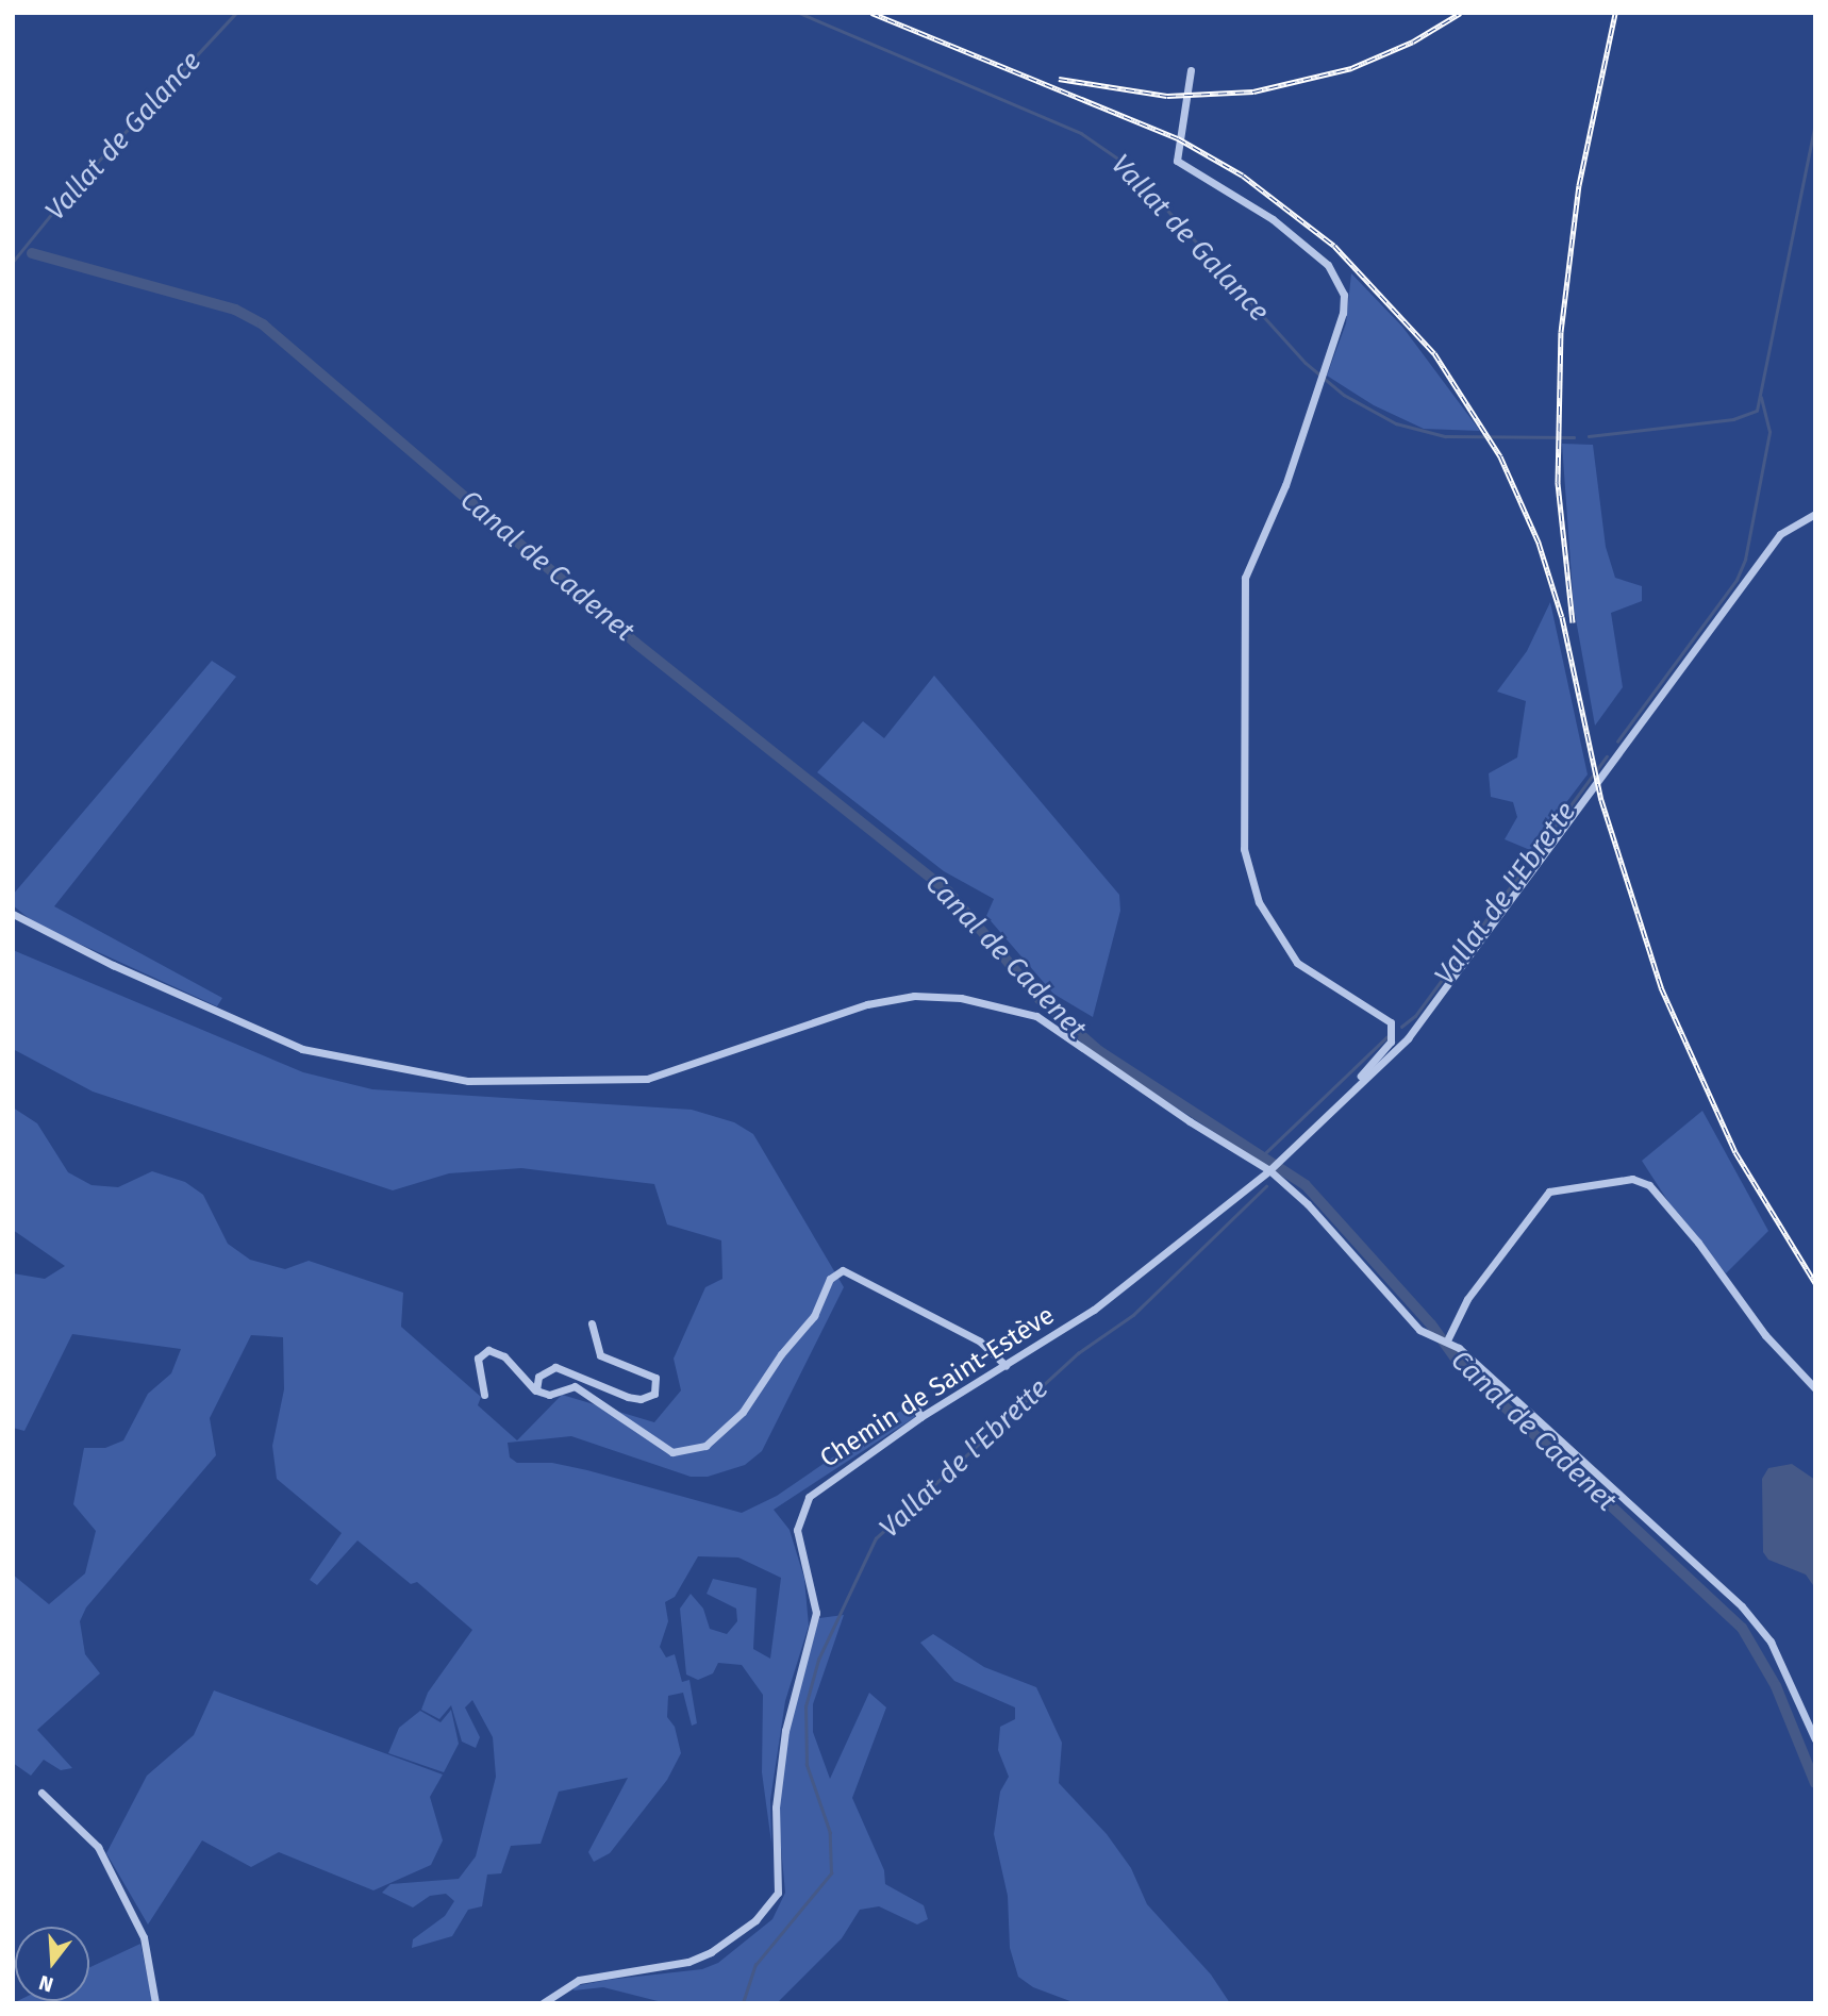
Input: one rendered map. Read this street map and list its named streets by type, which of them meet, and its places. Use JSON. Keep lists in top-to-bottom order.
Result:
{
  "streets": {
    "street": ["Chemin de Saint-Estève"]
  },
  "water": ["Vallat de Galance", "Canal de Cadenet", "Vallat de l'Ebrette"],
  "north": "bottom"
}
